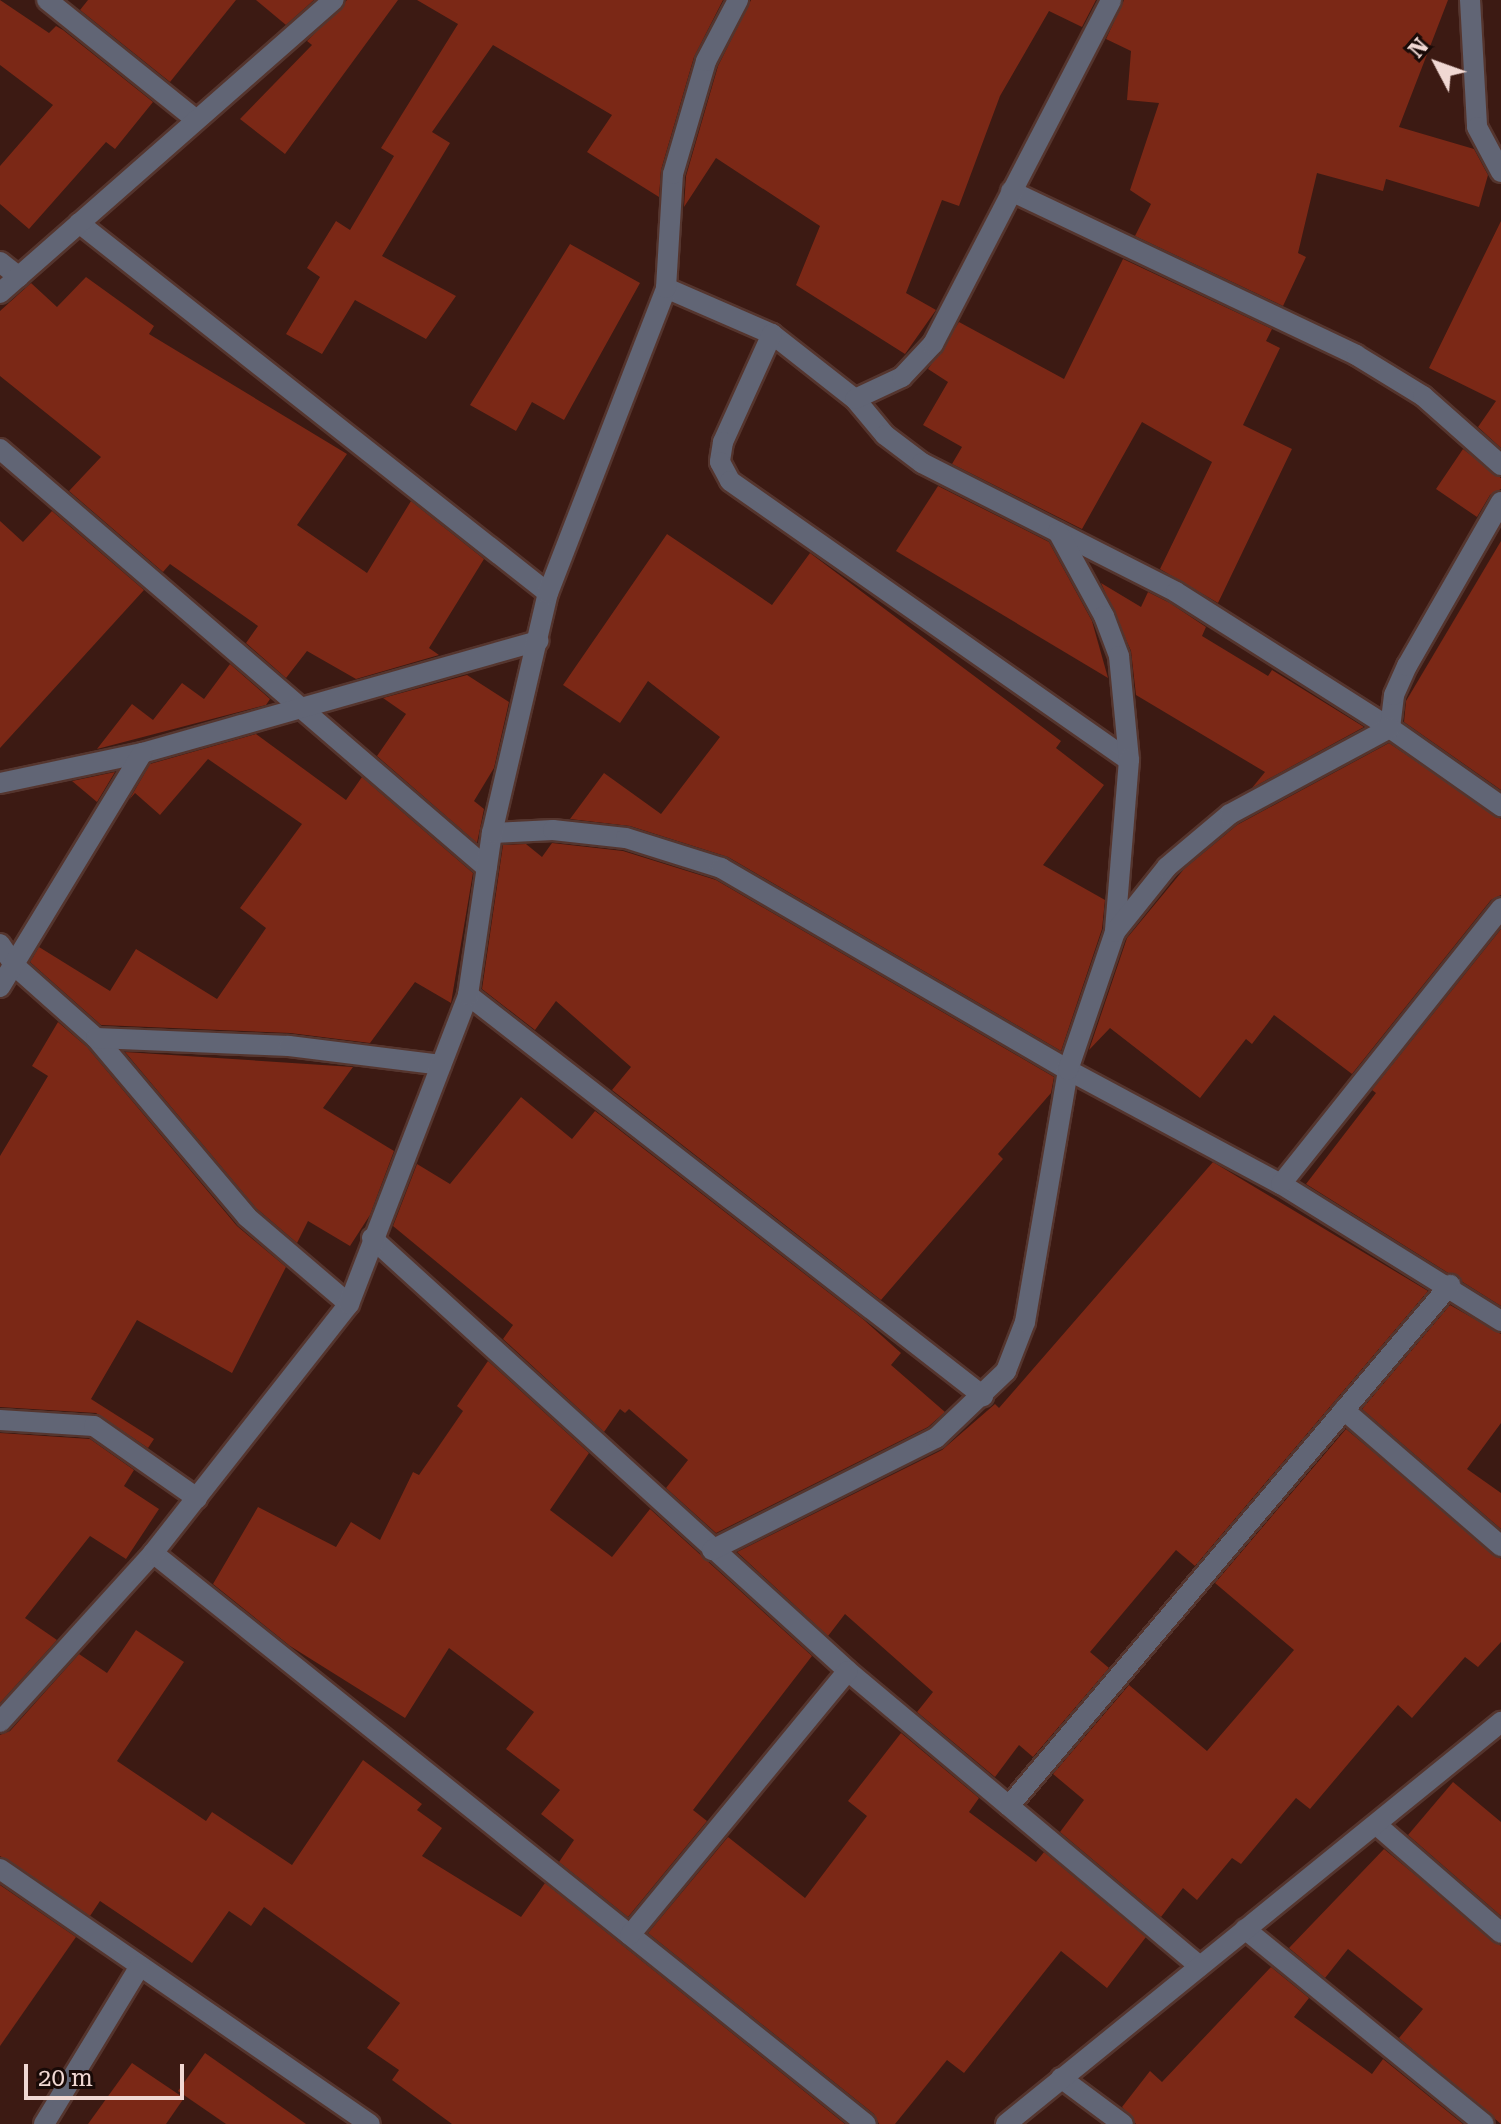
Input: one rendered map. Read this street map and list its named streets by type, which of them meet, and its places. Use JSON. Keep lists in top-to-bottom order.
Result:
{
  "scale_bar": "20 m",
  "north": "top left"
}
